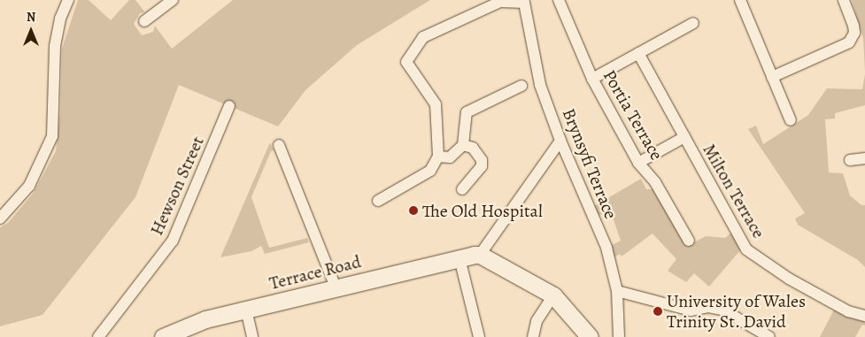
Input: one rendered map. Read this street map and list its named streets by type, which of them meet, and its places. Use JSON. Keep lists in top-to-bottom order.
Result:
{
  "streets": {
    "street": [
      "Portia Terrace",
      "Brynsyfi Terrace",
      "Hewson Street",
      "Milton Terrace",
      "Terrace Road"
    ]
  },
  "places": ["The Old Hospital", "University of Wales Trinity St. David"],
  "north": "top"
}
